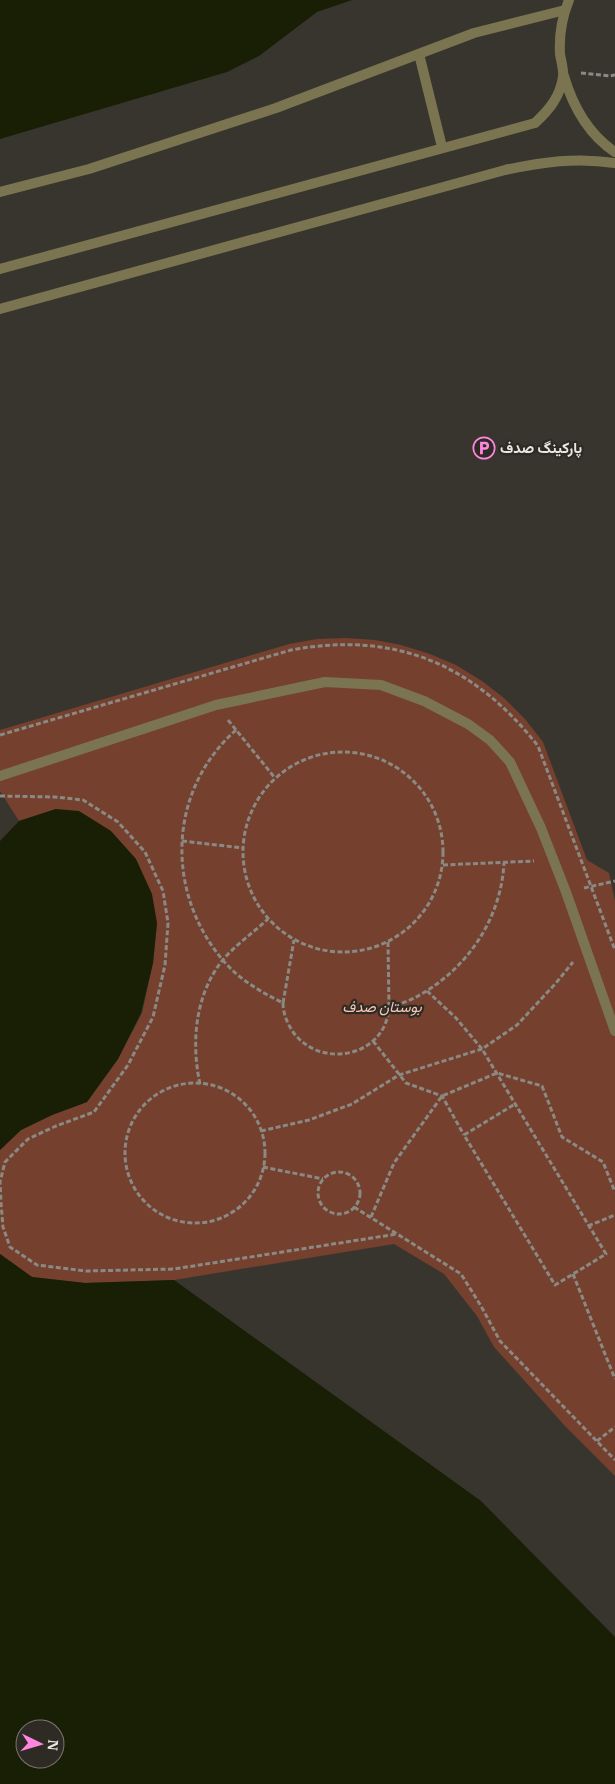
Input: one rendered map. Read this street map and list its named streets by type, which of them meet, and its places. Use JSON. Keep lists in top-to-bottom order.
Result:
{
  "parks": ["بوستان صدف"],
  "places": {
    "parking": ["پارکینگ صدف"]
  },
  "north": "right"
}
